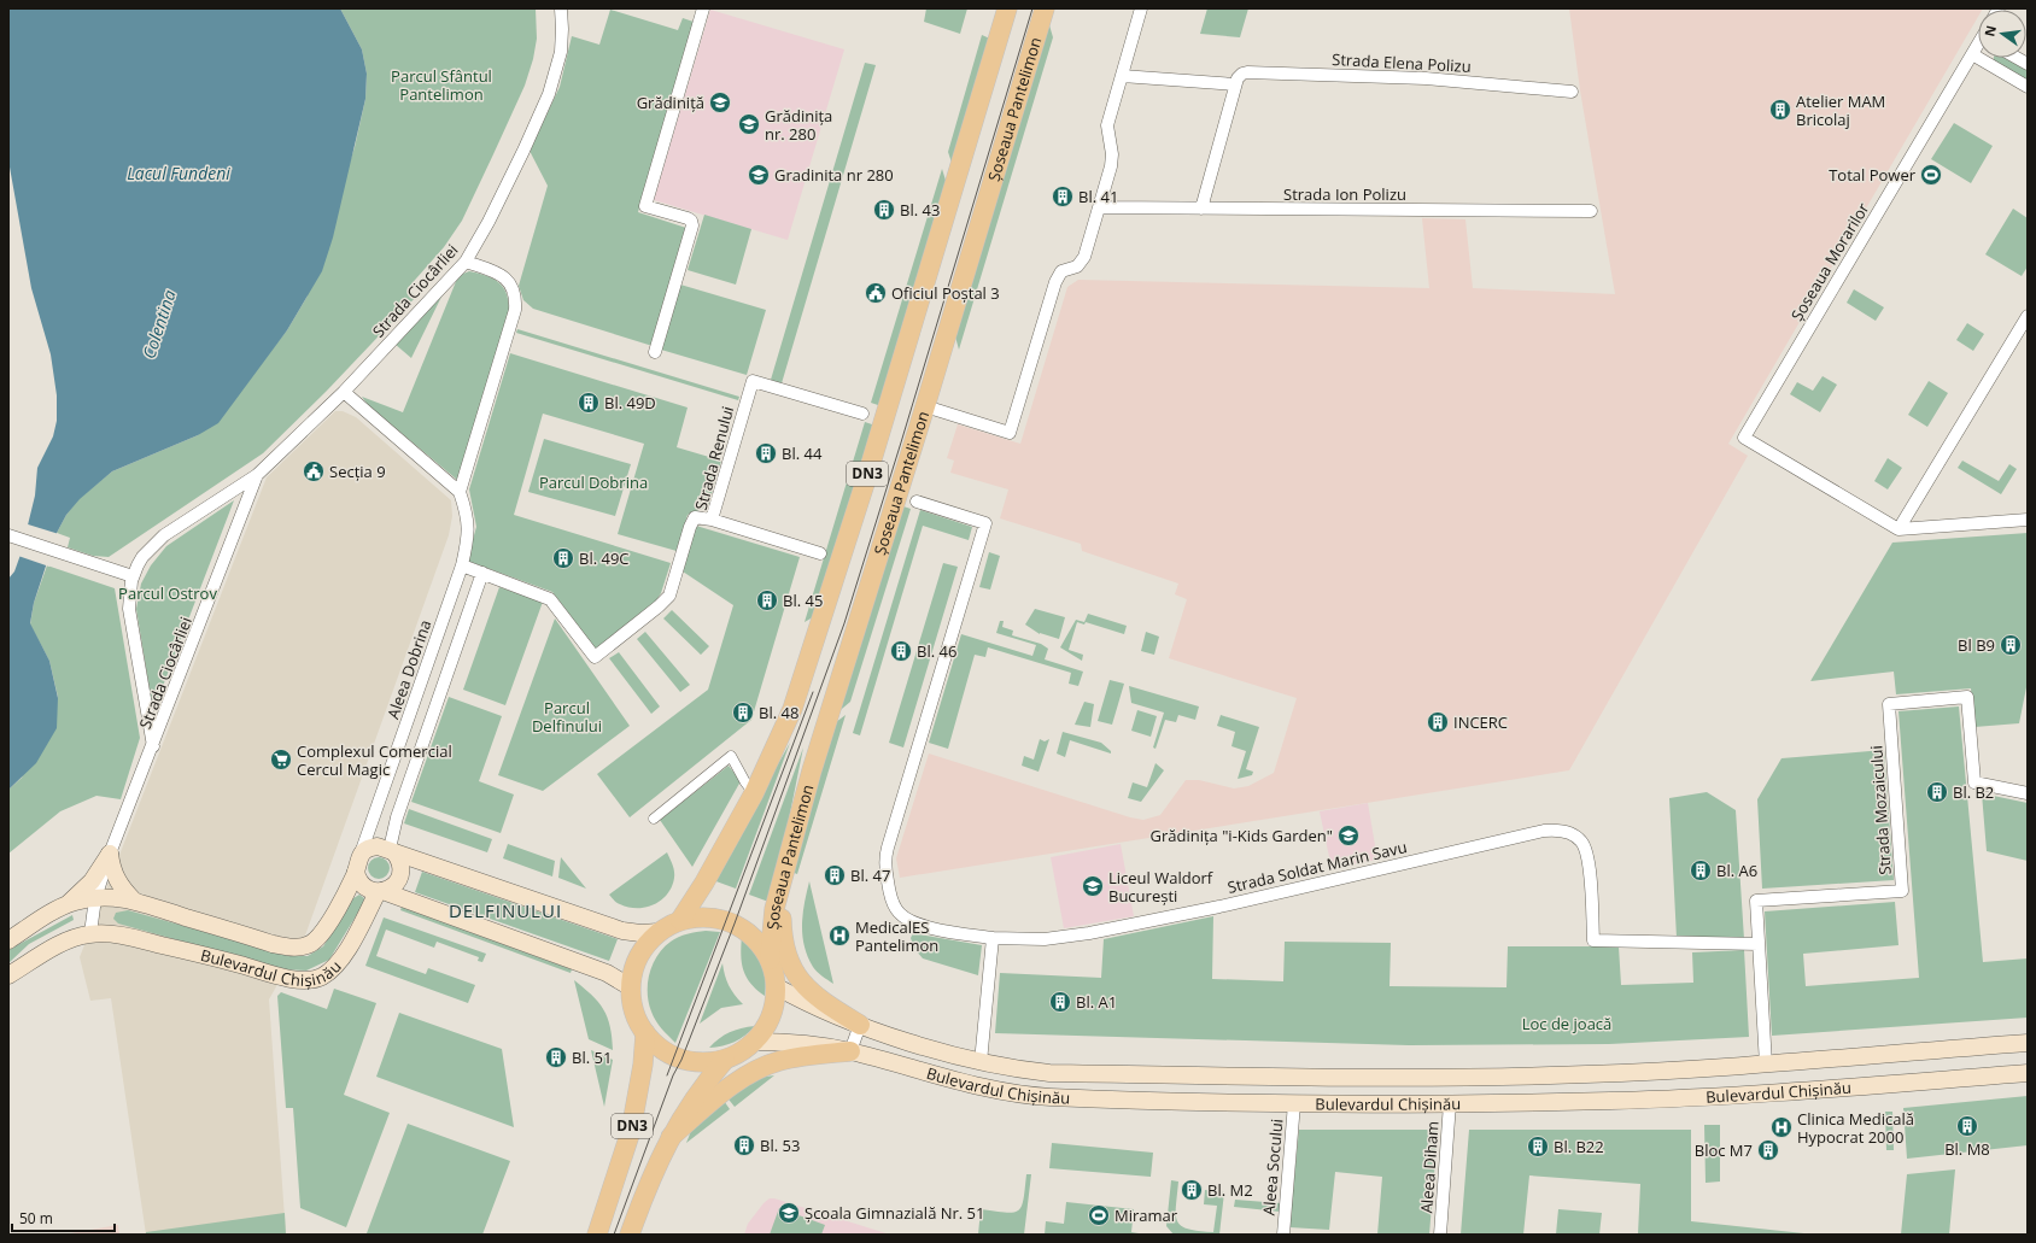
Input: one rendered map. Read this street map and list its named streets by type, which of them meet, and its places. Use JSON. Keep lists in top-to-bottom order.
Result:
{
  "streets": {
    "main road": ["Șoseaua Pantelimon", "DN3", "Bulevardul Chișinău"],
    "street": [
      "Strada Elena Polizu",
      "Strada Ion Polizu",
      "Șoseaua Morarilor",
      "Strada Ciocârliei",
      "Strada Renului",
      "Aleea Dobrina",
      "Strada Mozaicului",
      "Strada Soldat Marin Savu",
      "Aleea Socului",
      "Aleea Diham"
    ]
  },
  "crossings": [
    ["Șoseaua Pantelimon", "DN3"],
    ["Șoseaua Pantelimon", "Bulevardul Chișinău"],
    ["Strada Ciocârliei", "Bulevardul Chișinău"],
    ["DN3", "Bulevardul Chișinău"],
    ["Aleea Dobrina", "Bulevardul Chișinău"],
    ["Strada Mozaicului", "Strada Soldat Marin Savu"],
    ["Bulevardul Chișinău", "Aleea Socului"],
    ["Bulevardul Chișinău", "Aleea Diham"]
  ],
  "districts": ["DELFINULUI"],
  "water": ["Lacul Fundeni", "Colentina"],
  "parks": [
    "Parcul Sfântul Pantelimon",
    "Parcul Dobrina",
    "Parcul Ostrov",
    "Parcul Delfinului",
    "Loc de joacă"
  ],
  "places": {
    "school or university": [
      "Grădiniță",
      "Grădinița nr. 280",
      "Gradinita nr 280",
      "Grădinița \"i-Kids Garden\"",
      "Liceul Waldorf București",
      "Școala Gimnazială Nr. 51"
    ],
    "building": [
      "Atelier MAM Bricolaj",
      "Bl. 41",
      "Bl. 43",
      "Bl. 49D",
      "Bl. 44",
      "Bl. 49C",
      "Bl. 45",
      "Bl B9",
      "Bl. 46",
      "Bl. 48",
      "INCERC",
      "Bl. B2",
      "Bl. A6",
      "Bl. 47",
      "Bl. A1",
      "Bl. 51",
      "Bl. M8",
      "Bl. 53",
      "Bl. B22",
      "Bloc M7",
      "Bl. M2"
    ],
    "sports": ["Total Power", "Miramar"],
    "public building": ["Oficiul Poștal 3", "Secția 9"],
    "supermarket": ["Complexul Comercial Cercul Magic"],
    "hospital": ["MedicalES Pantelimon", "Clinica Medicală Hypocrat 2000"]
  },
  "scale_bar": "50 m",
  "north": "left"
}
